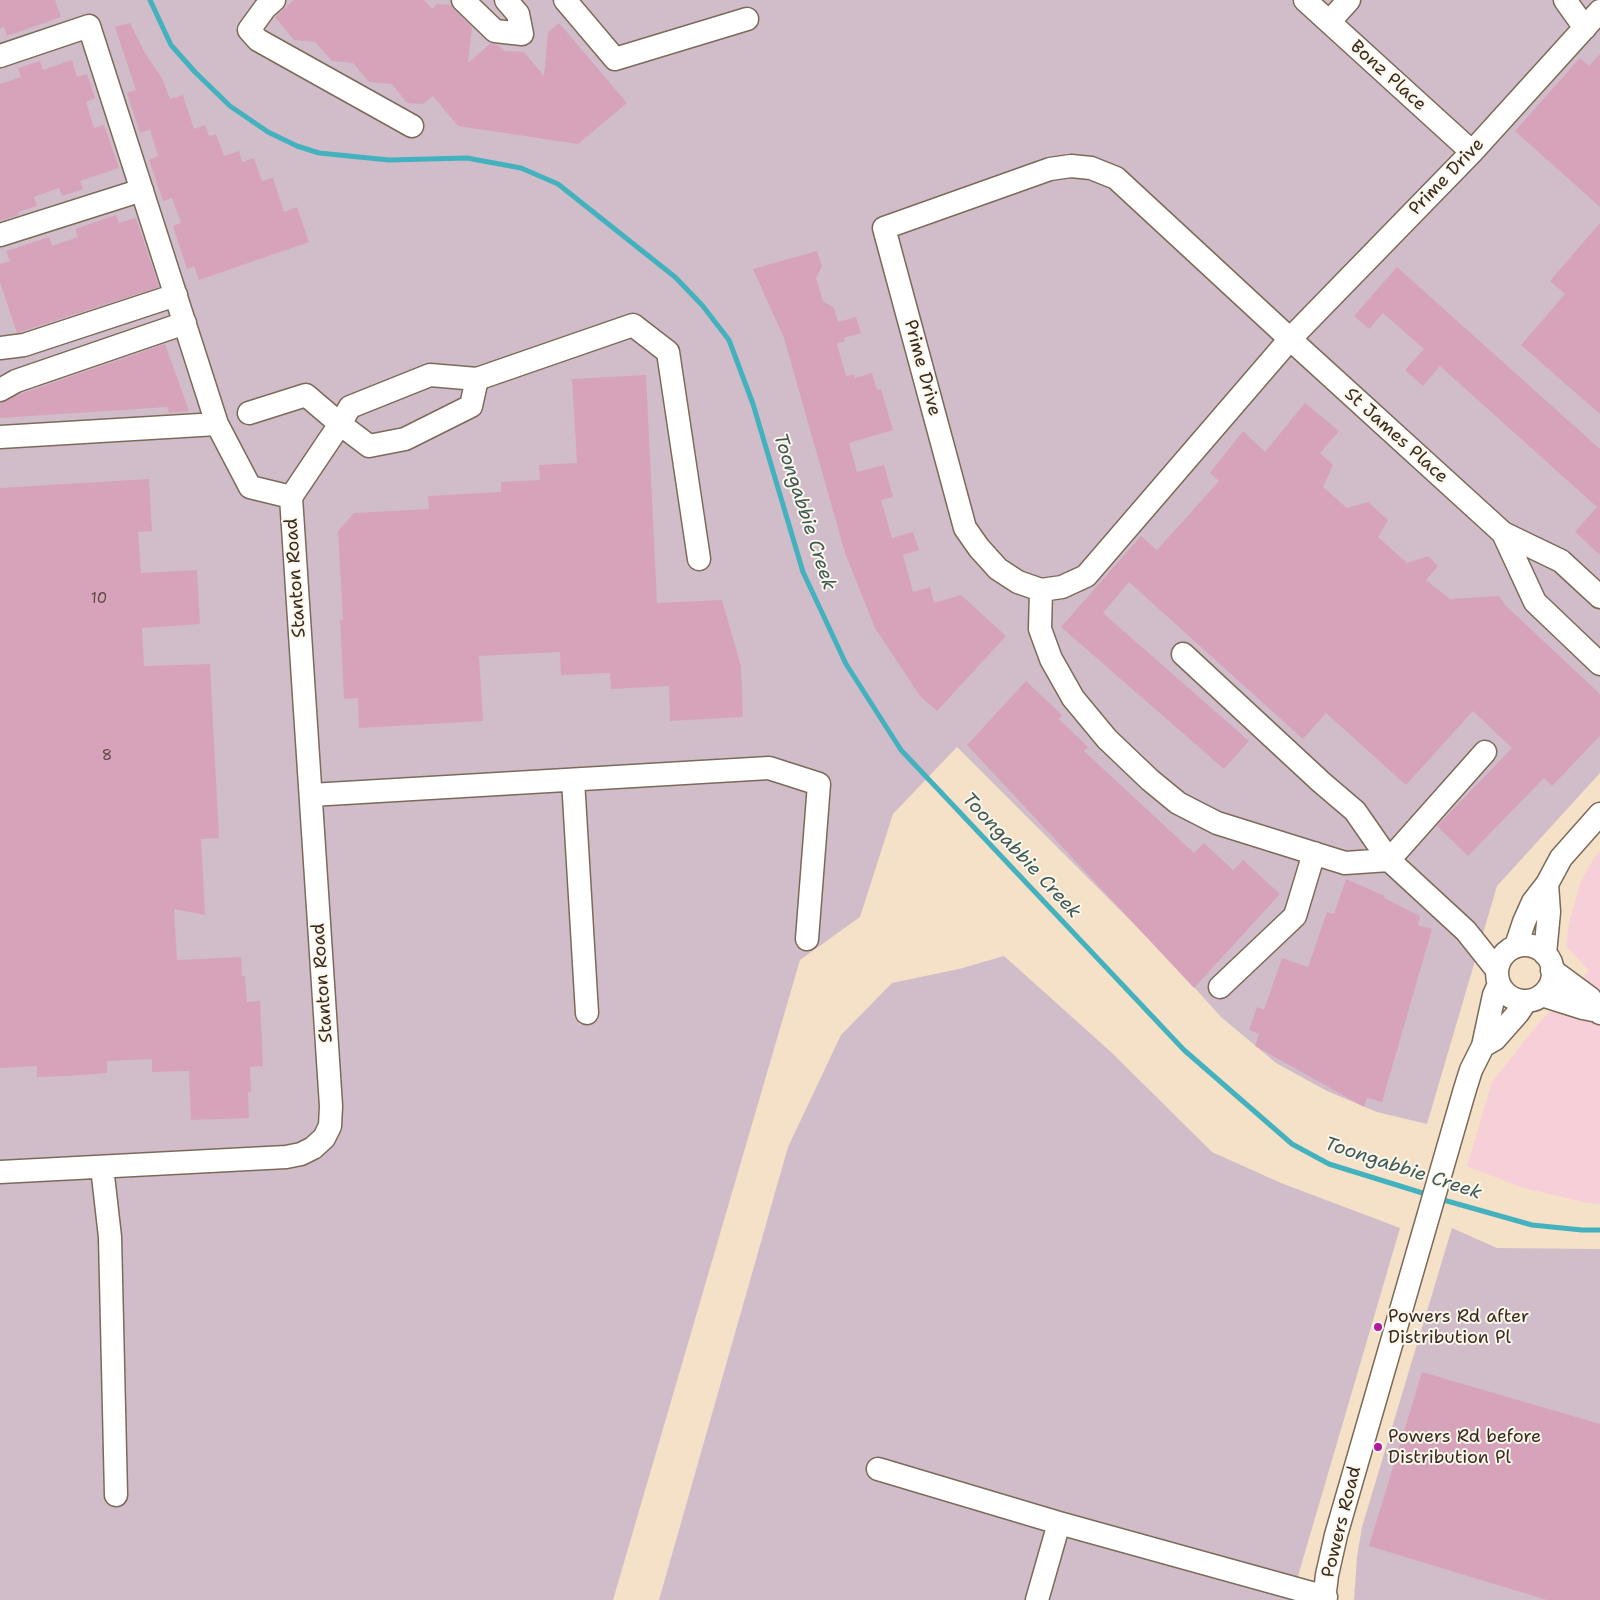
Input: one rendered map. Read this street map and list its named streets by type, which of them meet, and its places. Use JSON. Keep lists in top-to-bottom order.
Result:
{
  "streets": {
    "street": [
      "Bonz Place",
      "Prime Drive",
      "St James Place",
      "Stanton Road",
      "Powers Road"
    ]
  },
  "crossings": [
    ["Bonz Place", "Prime Drive"],
    ["Prime Drive", "St James Place"]
  ],
  "water": ["Toongabbie Creek"],
  "places": ["Powers Rd after Distribution Pl", "Powers Rd before Distribution Pl"],
  "house_numbers": ["10", "8"]
}
